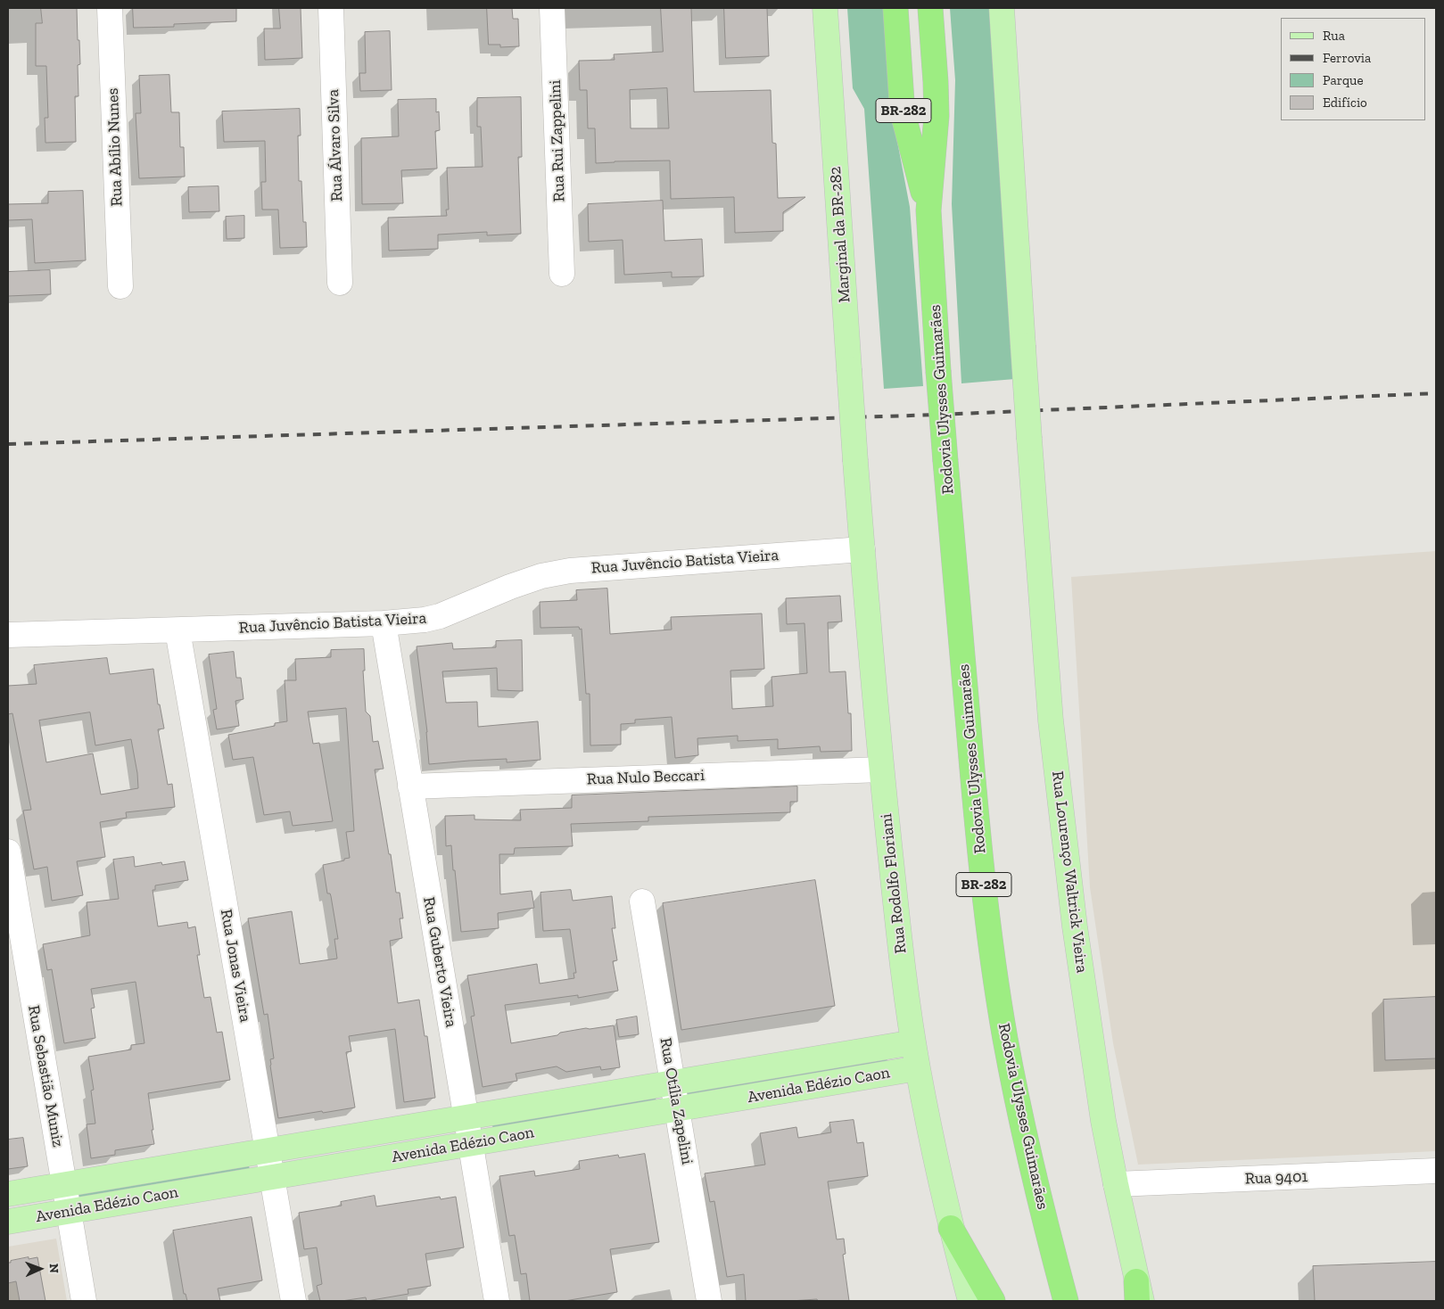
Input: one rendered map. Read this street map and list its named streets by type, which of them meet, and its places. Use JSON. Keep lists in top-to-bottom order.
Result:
{
  "streets": {
    "highway": ["BR-282", "Rodovia Ulysses Guimarães"],
    "main road": [
      "Marginal da BR-282",
      "Rua Lourenço Waltrick Vieira",
      "Rua Rodolfo Floriani",
      "Avenida Edézio Caon"
    ],
    "street": [
      "Rua Rui Zappelini",
      "Rua Álvaro Silva",
      "Rua Abílio Nunes",
      "Rua Juvêncio Batista Vieira",
      "Rua Nulo Beccari",
      "Rua Guberto Vieira",
      "Rua Jonas Vieira",
      "Rua Sebastião Muniz",
      "Rua Otília Zapelini",
      "Rua 9401"
    ]
  },
  "crossings": [
    ["Marginal da BR-282", "Rua Rodolfo Floriani"],
    ["Rua Juvêncio Batista Vieira", "Rua Rodolfo Floriani"],
    ["Rua Juvêncio Batista Vieira", "Rua Guberto Vieira"],
    ["Rua Juvêncio Batista Vieira", "Rua Jonas Vieira"],
    ["Rua Nulo Beccari", "Rua Rodolfo Floriani"],
    ["Rua Nulo Beccari", "Rua Guberto Vieira"],
    ["Rua Lourenço Waltrick Vieira", "Rua 9401"],
    ["Rua Rodolfo Floriani", "Avenida Edézio Caon"],
    ["Rua Guberto Vieira", "Avenida Edézio Caon"],
    ["Rua Jonas Vieira", "Avenida Edézio Caon"],
    ["Rua Sebastião Muniz", "Avenida Edézio Caon"],
    ["Avenida Edézio Caon", "Rua Otília Zapelini"]
  ],
  "legend": [
    "Rua",
    "Ferrovia",
    "Parque",
    "Edifício"
  ],
  "north": "right"
}
